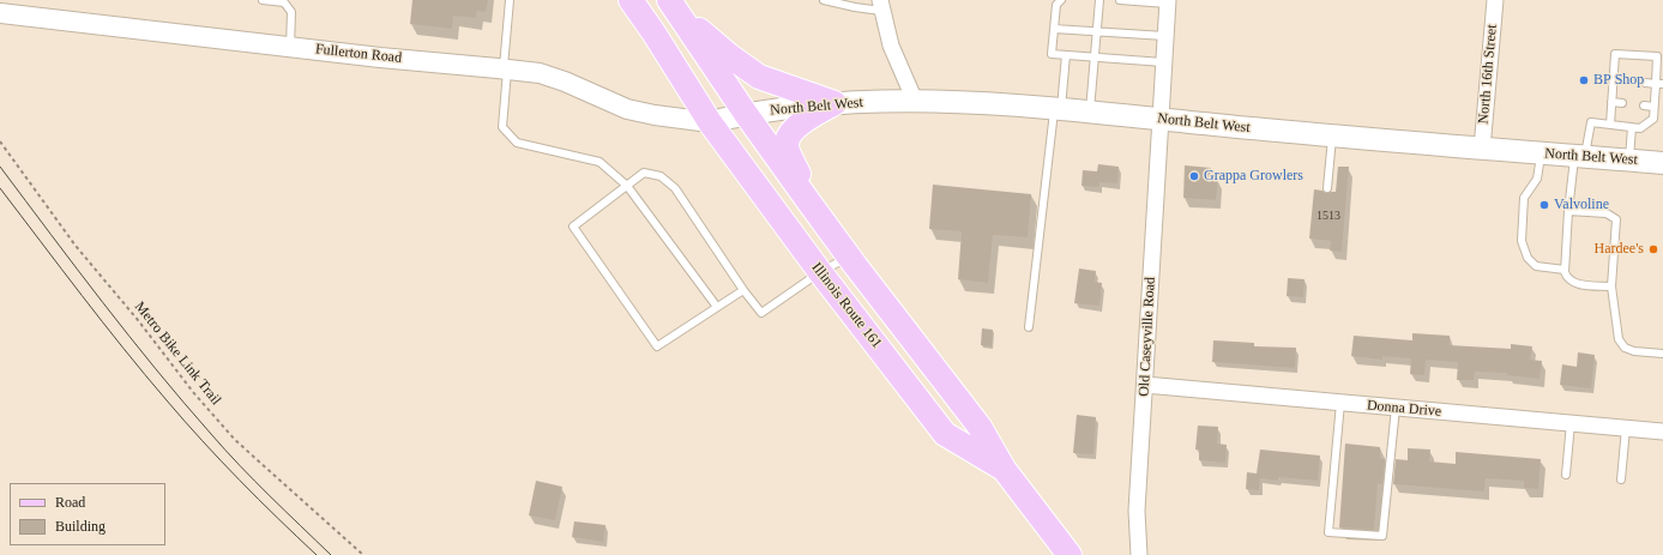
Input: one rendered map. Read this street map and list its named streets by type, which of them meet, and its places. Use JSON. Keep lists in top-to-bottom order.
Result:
{
  "streets": {
    "main road": ["North Belt West", "Illinois Route 161"],
    "street": [
      "Fullerton Road",
      "North 16th Street",
      "Old Caseyville Road",
      "Donna Drive"
    ],
    "path": ["Metro Bike Link Trail"]
  },
  "crossings": [
    ["Fullerton Road", "North Belt West"],
    ["Fullerton Road", "Illinois Route 161"],
    ["North 16th Street", "North Belt West"],
    ["North Belt West", "Illinois Route 161"],
    ["North Belt West", "Old Caseyville Road"],
    ["Old Caseyville Road", "Donna Drive"]
  ],
  "places": [
    "BP Shop",
    "Grappa Growlers",
    "Valvoline",
    "Hardee's"
  ],
  "house_numbers": ["1513"],
  "legend": ["Road", "Building"]
}
